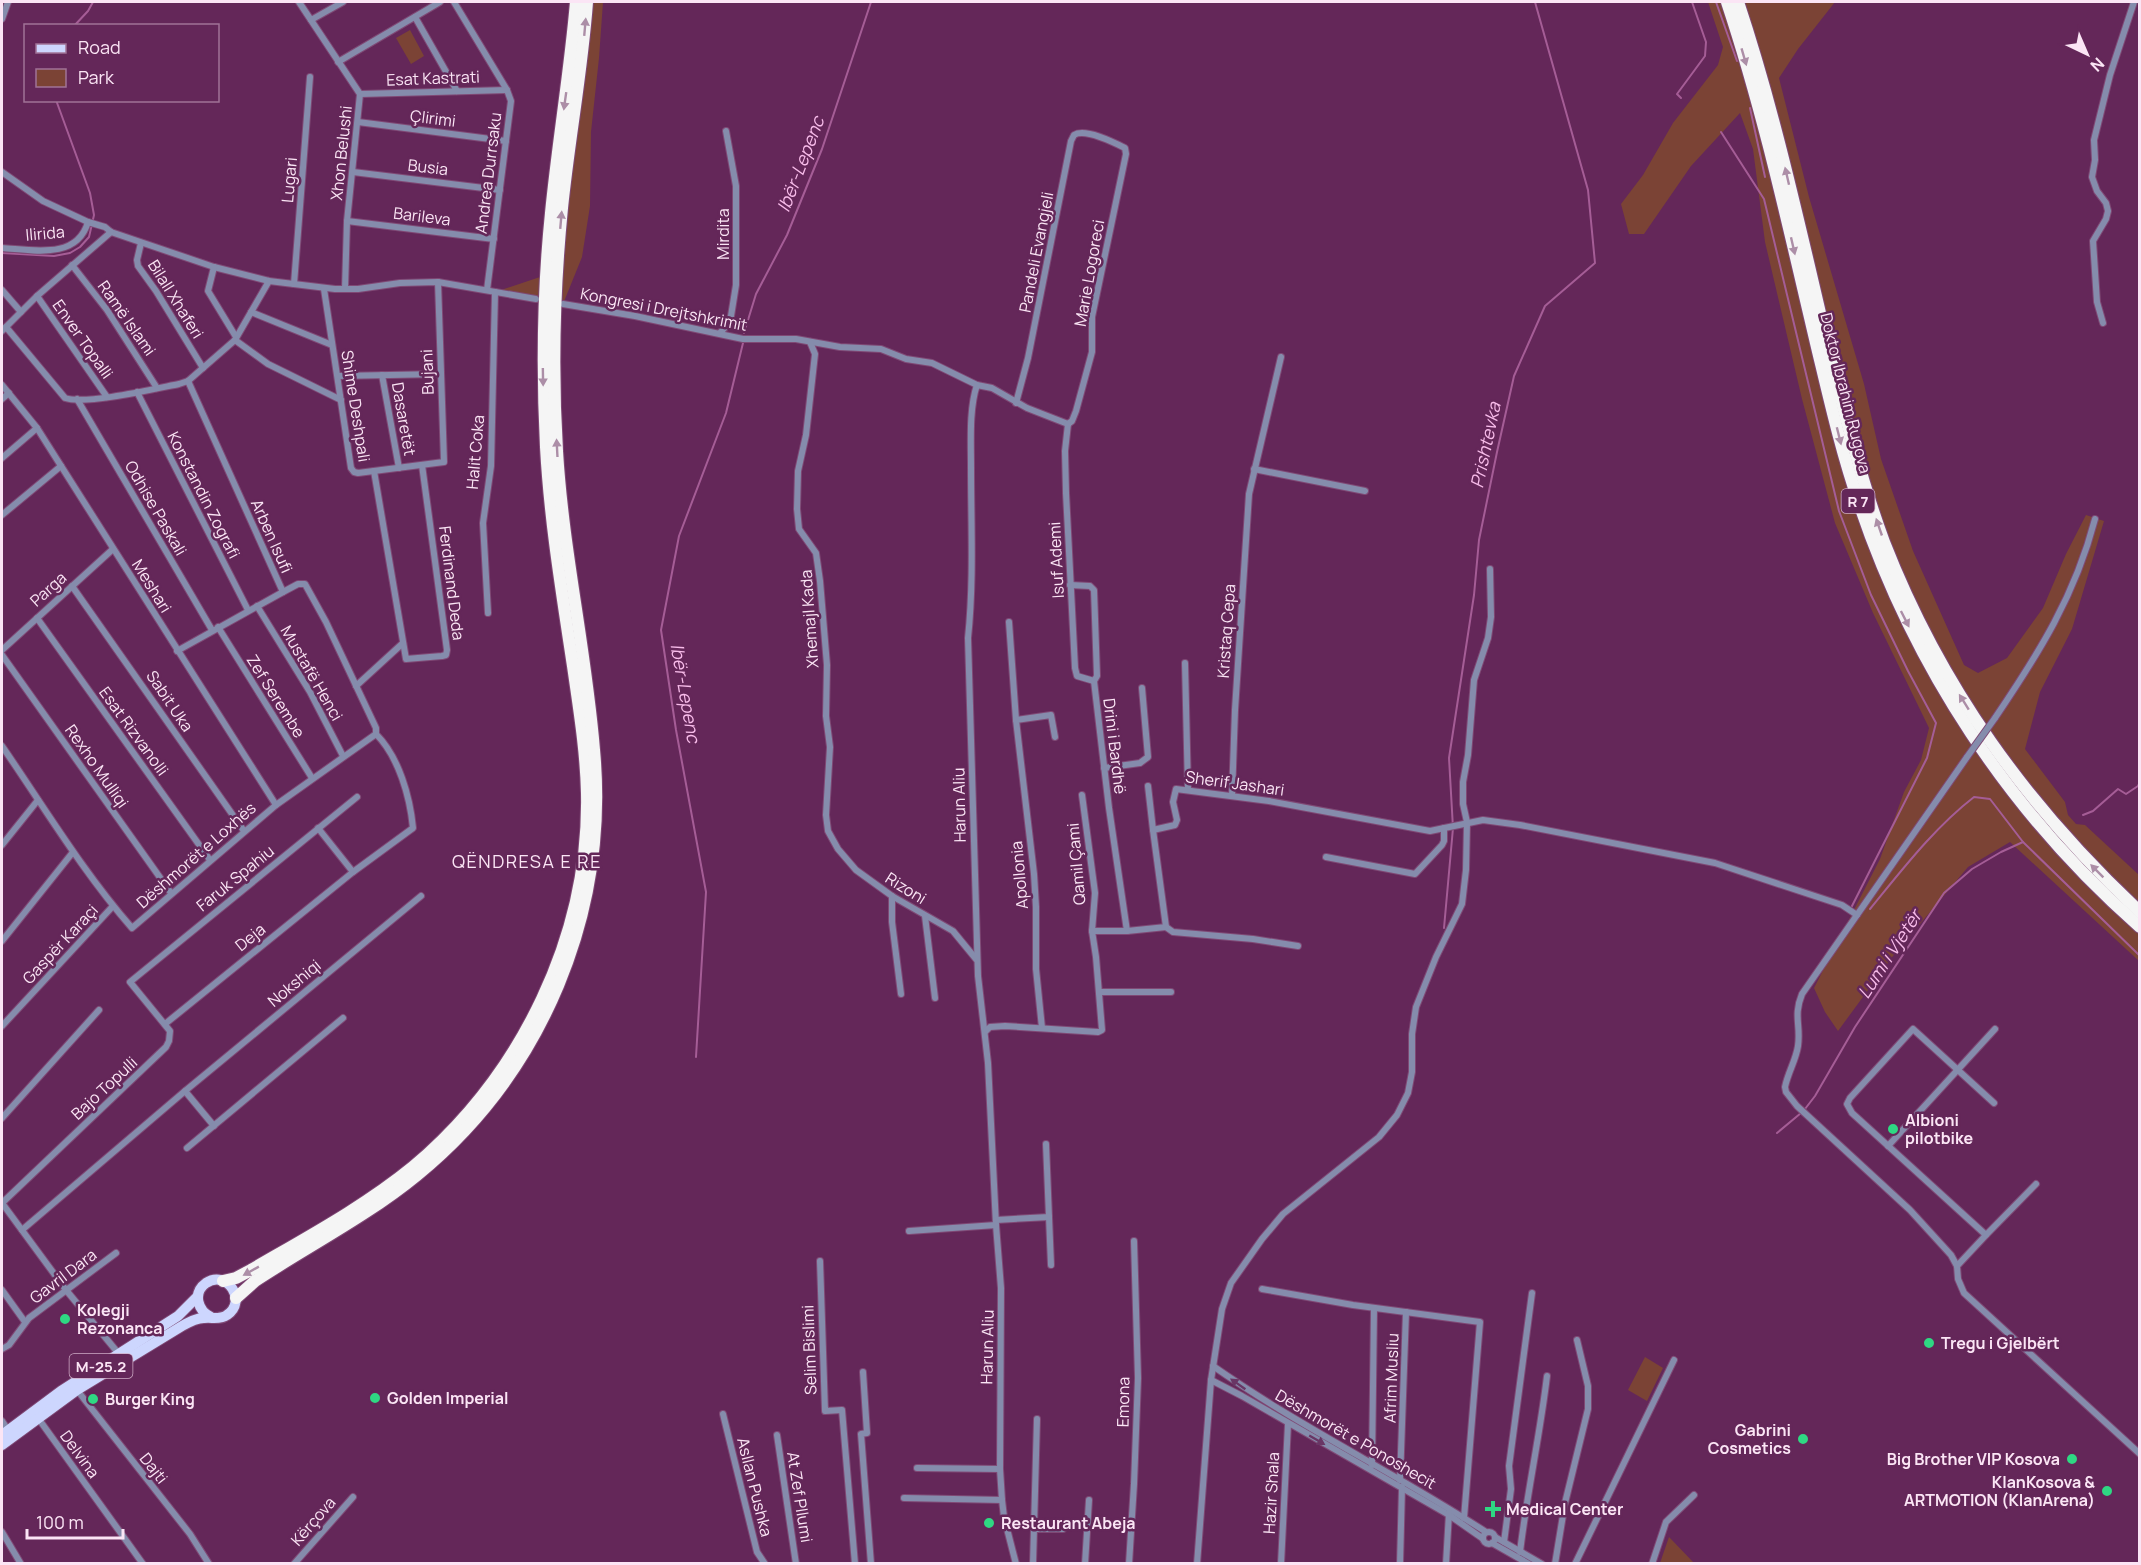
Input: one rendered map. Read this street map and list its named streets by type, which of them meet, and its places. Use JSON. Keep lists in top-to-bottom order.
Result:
{
  "streets": {
    "highway": ["Doktor Ibrahim Rugova", "R 7"],
    "main road": ["M-25.2"],
    "street": [
      "Esat Kastrati",
      "Çlirimi",
      "Xhon Belushi",
      "Busia",
      "Andrea Durrsaku",
      "Lugari",
      "Barileva",
      "Ilirida",
      "Mirdita",
      "Pandeli Evangjeli",
      "Marie Logoreci",
      "Bilall Xhaferi",
      "Kongresi i Drejtshkrimit",
      "Ramë Islami",
      "Enver Topalli",
      "Bujani",
      "Shime Deshpali",
      "Dasaretët",
      "Halit Coka",
      "Konstandin Zografi",
      "Odhise Paskali",
      "Arben Isufi",
      "Isuf Ademi",
      "Ferdinand Deda",
      "Meshari",
      "Parga",
      "Xhemajl Kada",
      "Kristaq Cepa",
      "Mustafë Henci",
      "Zef Serembe",
      "Sabit Uka",
      "Esat Rizvanolli",
      "Drini i Bardhë",
      "Rexho Mulliqi",
      "Sherif Jashari",
      "Harun Aliu",
      "Dëshmorët e Loxhës",
      "Qamil Çami",
      "Apollonia",
      "Faruk Spahiu",
      "Rizoni",
      "Deja",
      "Gaspër Karaçi",
      "Nokshiqi",
      "Bajo Topulli",
      "Gavril Dara",
      "Selim Bislimi",
      "Afrim Musliu",
      "Emona",
      "Dëshmorët e Ponoshecit",
      "Delvina",
      "Dajti",
      "Asllan Pushka",
      "Hazir Shala",
      "At Zef Pllumi",
      "Kërçova"
    ]
  },
  "crossings": [
    ["Esat Kastrati", "Xhon Belushi"],
    ["Esat Kastrati", "Andrea Durrsaku"],
    ["Çlirimi", "Xhon Belushi"],
    ["Çlirimi", "Andrea Durrsaku"],
    ["Xhon Belushi", "Busia"],
    ["Xhon Belushi", "Barileva"],
    ["Busia", "Andrea Durrsaku"],
    ["Andrea Durrsaku", "Barileva"],
    ["Mirdita", "Kongresi i Drejtshkrimit"],
    ["Pandeli Evangjeli", "Marie Logoreci"],
    ["Pandeli Evangjeli", "Kongresi i Drejtshkrimit"],
    ["Marie Logoreci", "Kongresi i Drejtshkrimit"],
    ["Marie Logoreci", "Isuf Ademi"],
    ["Kongresi i Drejtshkrimit", "Isuf Ademi"],
    ["Kongresi i Drejtshkrimit", "Xhemajl Kada"],
    ["Kongresi i Drejtshkrimit", "Harun Aliu"],
    ["Bujani", "Shime Deshpali"],
    ["Shime Deshpali", "Dasaretët"],
    ["Shime Deshpali", "Ferdinand Deda"],
    ["Konstandin Zografi", "Arben Isufi"],
    ["Odhise Paskali", "Arben Isufi"],
    ["Odhise Paskali", "Zef Serembe"],
    ["Arben Isufi", "Meshari"],
    ["Arben Isufi", "Mustafë Henci"],
    ["Arben Isufi", "Zef Serembe"],
    ["Isuf Ademi", "Drini i Bardhë"],
    ["Meshari", "Parga"],
    ["Meshari", "Dëshmorët e Loxhës"],
    ["Parga", "Sabit Uka"],
    ["Parga", "Esat Rizvanolli"],
    ["Xhemajl Kada", "Rizoni"],
    ["Kristaq Cepa", "Sherif Jashari"],
    ["Mustafë Henci", "Dëshmorët e Loxhës"],
    ["Zef Serembe", "Dëshmorët e Loxhës"],
    ["Sabit Uka", "Dëshmorët e Loxhës"],
    ["Esat Rizvanolli", "Dëshmorët e Loxhës"],
    ["Rexho Mulliqi", "Dëshmorët e Loxhës"],
    ["Harun Aliu", "Rizoni"],
    ["Dëshmorët e Loxhës", "Deja"],
    ["Dëshmorët e Loxhës", "Gaspër Karaçi"],
    ["Faruk Spahiu", "Deja"],
    ["Faruk Spahiu", "Bajo Topulli"],
    ["Deja", "Bajo Topulli"],
    ["M-25.2", "Delvina"],
    ["M-25.2", "Dajti"],
    ["Afrim Musliu", "Dëshmorët e Ponoshecit"],
    ["Dëshmorët e Ponoshecit", "Hazir Shala"]
  ],
  "districts": ["QËNDRESA E RE"],
  "water": ["Ibër-Lepenc", "Prishtevka", "Lumi i Vjetër"],
  "places": {
    "other": [
      "Albioni pilotbike",
      "Kolegji Rezonanca",
      "Tregu i Gjelbërt",
      "Golden Imperial",
      "Burger King",
      "Gabrini Cosmetics",
      "Big Brother VIP Kosova",
      "KlanKosova & ARTMOTION (KlanArena)",
      "Restaurant Abeja"
    ],
    "health": ["Medical Center"]
  },
  "legend": ["Road", "Park"],
  "scale_bar": "100 m",
  "north": "bottom right"
}
